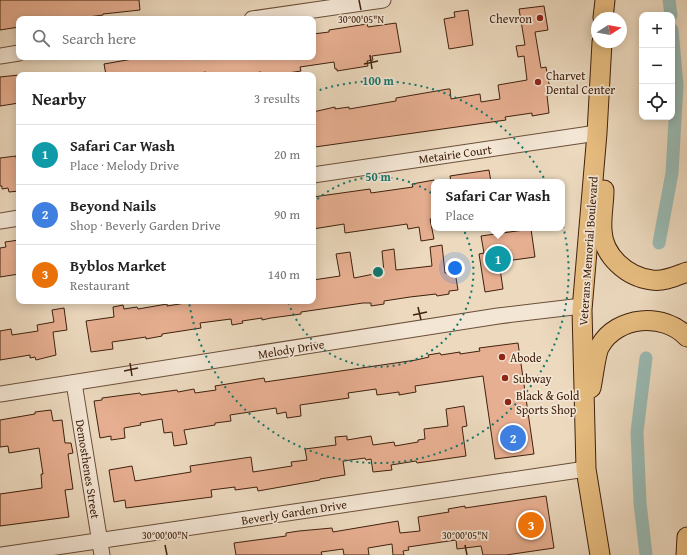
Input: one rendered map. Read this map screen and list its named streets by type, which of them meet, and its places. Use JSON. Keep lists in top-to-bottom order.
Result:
{
  "streets": {
    "main road": ["Veterans Memorial Boulevard"],
    "street": [
      "Metairie Court",
      "Melody Drive",
      "Demosthenes Street",
      "Beverly Garden Drive"
    ]
  },
  "crossings": [
    ["Metairie Court", "Veterans Memorial Boulevard"],
    ["Veterans Memorial Boulevard", "Melody Drive"],
    ["Veterans Memorial Boulevard", "Beverly Garden Drive"],
    ["Melody Drive", "Demosthenes Street"],
    ["Demosthenes Street", "Beverly Garden Drive"]
  ],
  "places": [
    "Chevron",
    "Charvet Dental Center",
    "Abode",
    "Subway",
    "Black & Gold Sports Shop"
  ],
  "north": "right",
  "page": {
    "map_buttons": ["+", "−"],
    "search": "Search here",
    "heading": ["Nearby", "3 results"],
    "list": [
      {
        "mark": "1",
        "name": "Safari Car Wash",
        "note": "Place · Melody Drive",
        "value": "20 m"
      },
      {
        "mark": "2",
        "name": "Beyond Nails",
        "note": "Shop · Beverly Garden Drive",
        "value": "90 m"
      },
      {
        "mark": "3",
        "name": "Byblos Market",
        "note": "Restaurant",
        "value": "140 m"
      }
    ],
    "popup": ["Safari Car Wash", "Place"],
    "pins": ["1", "2", "3"]
  },
  "coordinates": ["30°00'05\"N", "30°00'00\"N"],
  "rings": ["100 m", "50 m"]
}
